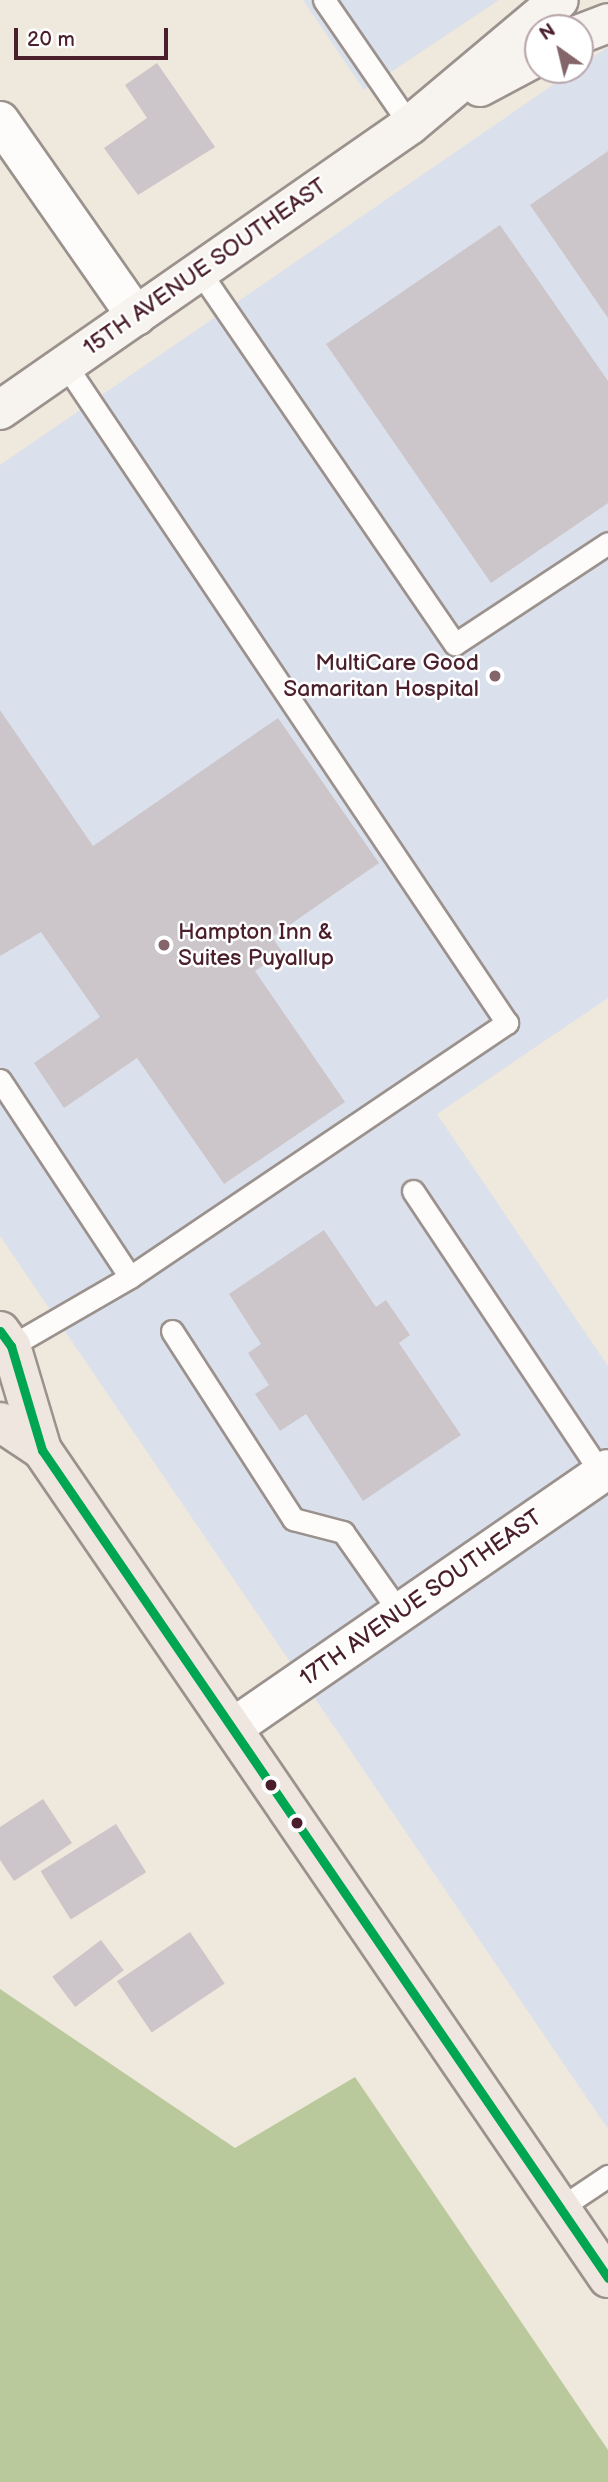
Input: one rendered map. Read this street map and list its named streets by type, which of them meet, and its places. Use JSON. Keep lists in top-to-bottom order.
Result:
{
  "streets": {
    "street": ["15TH AVENUE SOUTHEAST", "17TH AVENUE SOUTHEAST"]
  },
  "places": ["MultiCare Good Samaritan Hospital", "Hampton Inn & Suites Puyallup"],
  "scale_bar": "20 m",
  "north": "top left"
}
